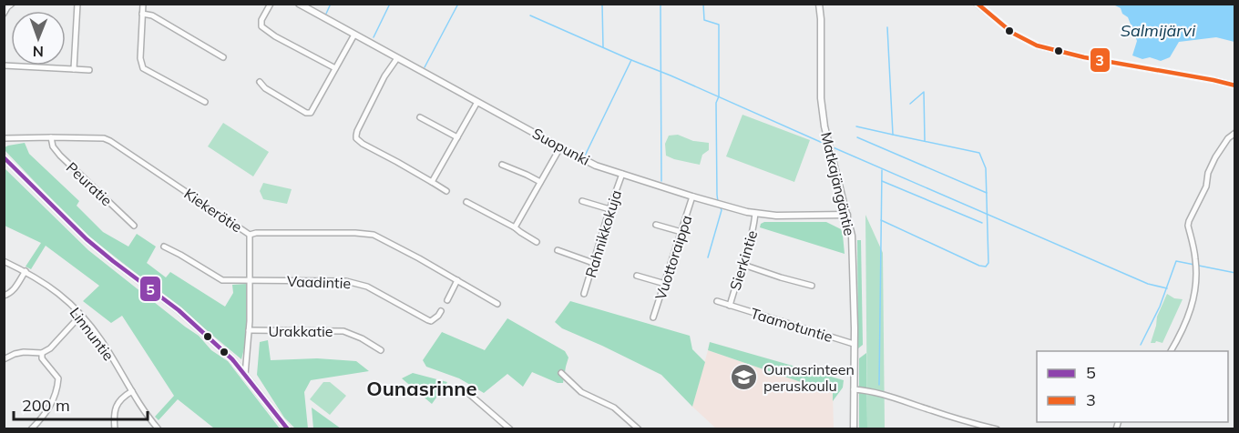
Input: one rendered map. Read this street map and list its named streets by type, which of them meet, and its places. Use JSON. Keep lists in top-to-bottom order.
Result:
{
  "streets": {
    "street": [
      "Suopunki",
      "Peuratie",
      "Matkajängäntie",
      "Kiekerötie",
      "Rahnikkokuja",
      "Vuottoraippa",
      "Sierkintie",
      "Vaadintie",
      "Taamotuntie",
      "Urakkatie",
      "Linnuntie"
    ]
  },
  "crossings": [
    ["Suopunki", "Matkajängäntie"],
    ["Suopunki", "Rahnikkokuja"],
    ["Suopunki", "Vuottoraippa"],
    ["Suopunki", "Sierkintie"],
    ["Peuratie", "Kiekerötie"],
    ["Matkajängäntie", "Taamotuntie"],
    ["Sierkintie", "Taamotuntie"]
  ],
  "districts": ["Ounasrinne"],
  "water": ["Salmijärvi"],
  "places": {
    "school or university": ["Ounasrinteen peruskoulu"]
  },
  "lines": ["transit line 3", "transit line 5"],
  "legend": ["5", "3"],
  "scale_bar": "200 m",
  "north": "bottom"
}
